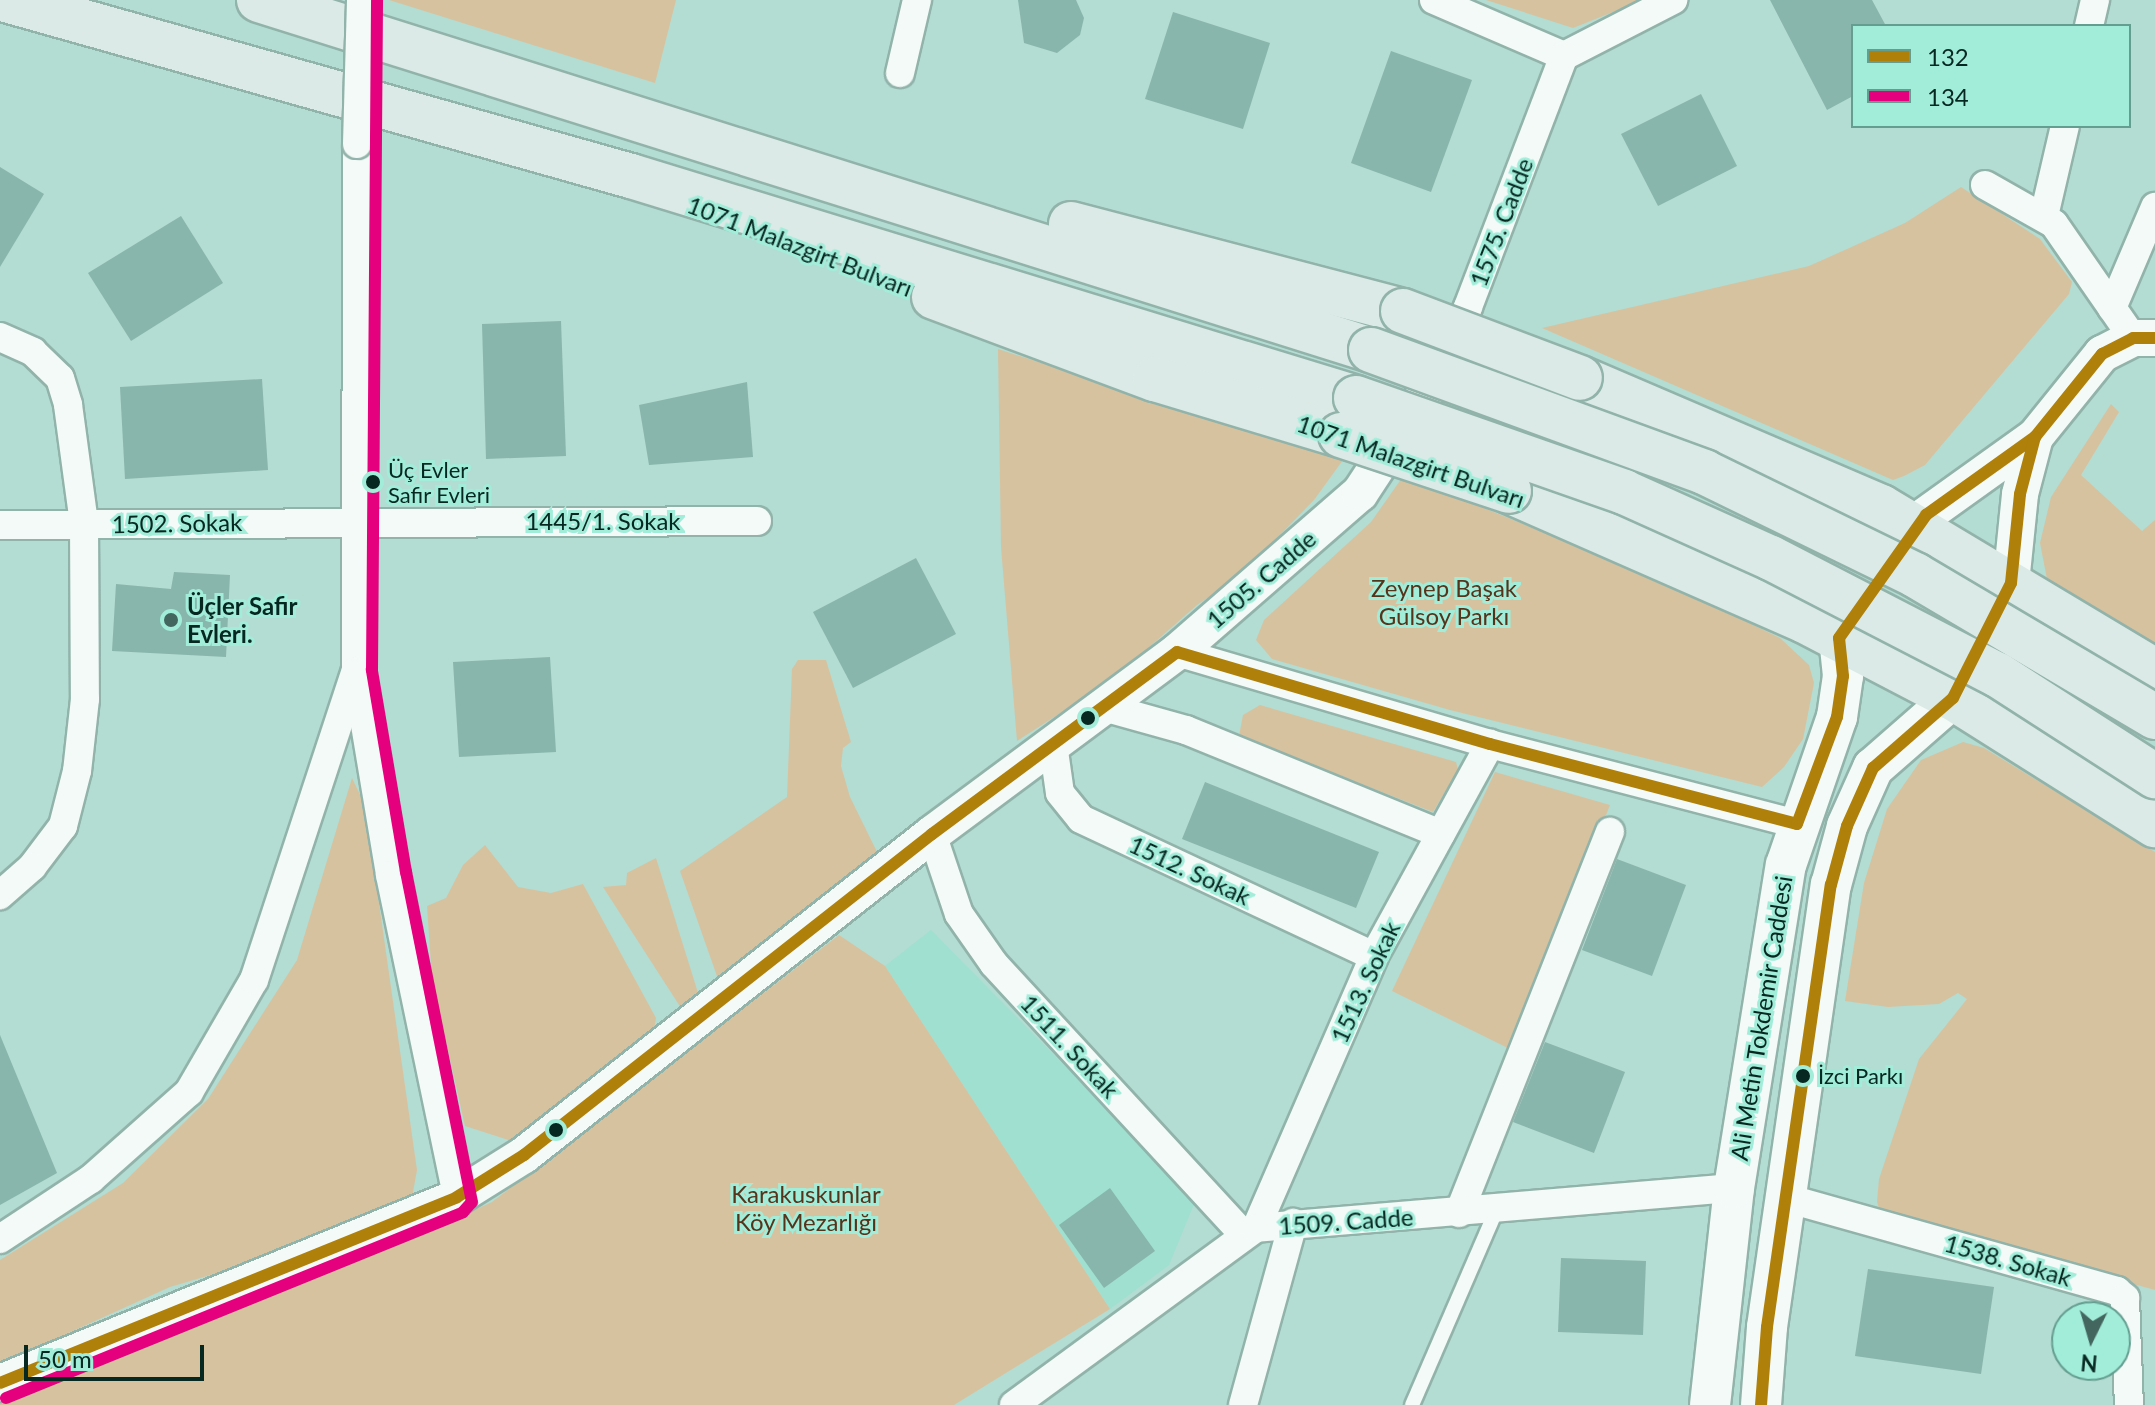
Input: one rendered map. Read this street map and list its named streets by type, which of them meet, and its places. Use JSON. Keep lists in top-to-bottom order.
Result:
{
  "streets": {
    "main road": ["1071 Malazgirt Bulvarı", "Ali Metin Tokdemir Caddesi"],
    "street": [
      "1575. Cadde",
      "1445/1. Sokak",
      "1502. Sokak",
      "1505. Cadde",
      "1512. Sokak",
      "1513. Sokak",
      "1511. Sokak",
      "1509. Cadde",
      "1538. Sokak"
    ]
  },
  "crossings": [
    ["1575. Cadde", "1505. Cadde"],
    ["1071 Malazgirt Bulvarı", "Ali Metin Tokdemir Caddesi"],
    ["1445/1. Sokak", "1502. Sokak"],
    ["1505. Cadde", "1512. Sokak"],
    ["1505. Cadde", "1511. Sokak"],
    ["1512. Sokak", "1513. Sokak"],
    ["1513. Sokak", "1511. Sokak"],
    ["1513. Sokak", "1509. Cadde"],
    ["Ali Metin Tokdemir Caddesi", "1509. Cadde"],
    ["Ali Metin Tokdemir Caddesi", "1538. Sokak"],
    ["1511. Sokak", "1509. Cadde"]
  ],
  "parks": ["Zeynep Başak Gülsoy Parkı", "Karakuskunlar Köy Mezarlığı"],
  "places": ["Üç Evler Safir Evleri", "Üçler Safir Evleri.", "İzci Parkı"],
  "lines": ["transit line 134", "transit line 132"],
  "legend": ["132", "134"],
  "scale_bar": "50 m",
  "north": "bottom"
}
